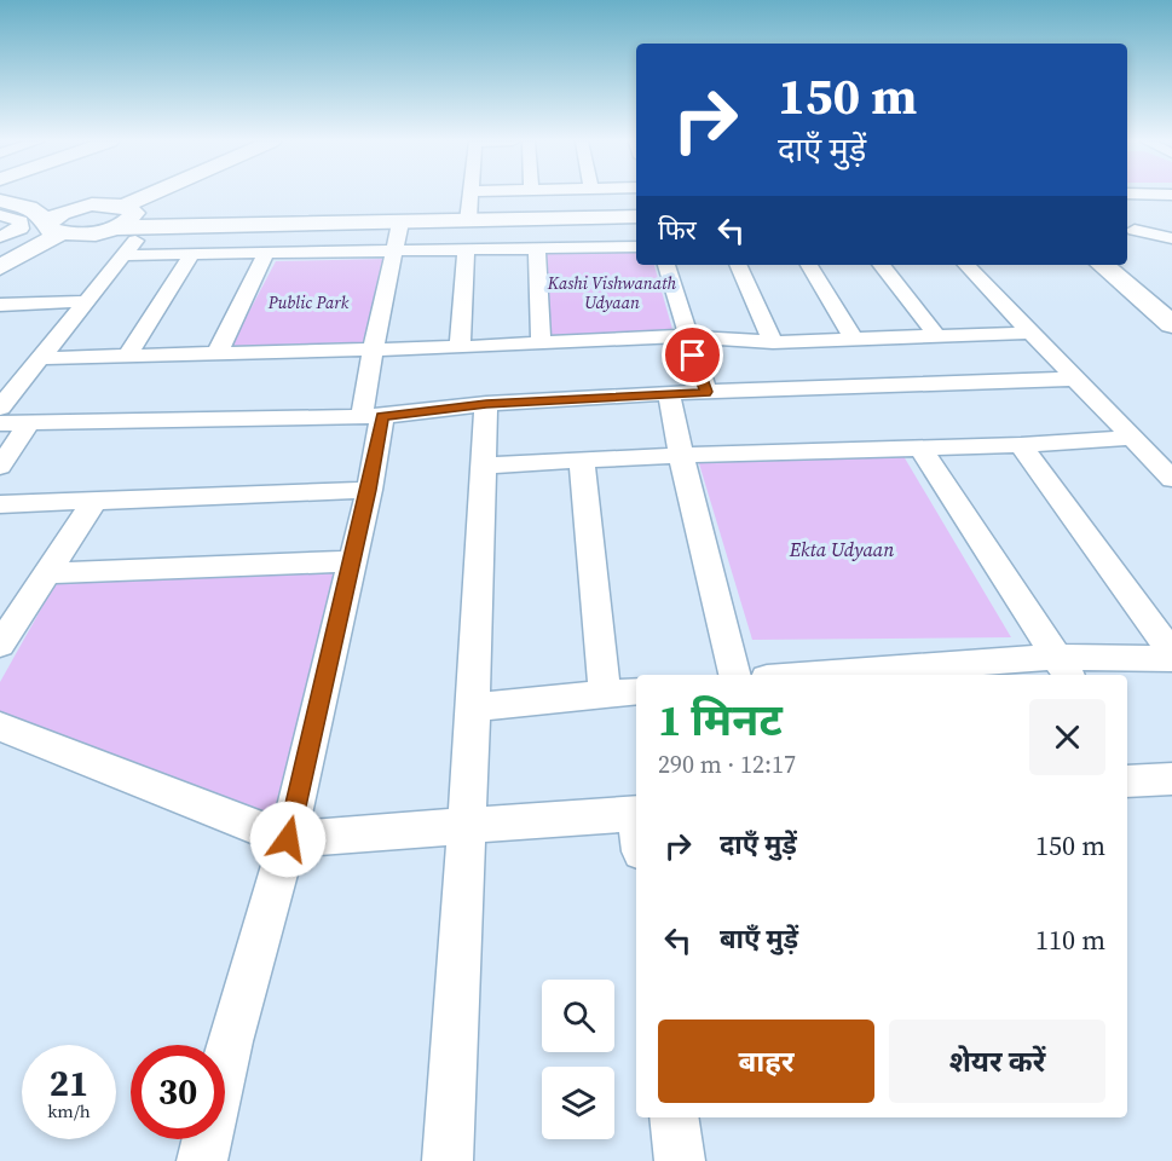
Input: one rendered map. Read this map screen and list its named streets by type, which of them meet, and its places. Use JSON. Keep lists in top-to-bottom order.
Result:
{
  "parks": ["Kashi Vishwanath Udyaan", "Public Park", "Ekta Udyaan"],
  "page": {
    "turn": ["150 m", "दाएँ मुड़ें"],
    "then": "फिर",
    "heading": ["1 मिनट", "290 m · 12:17"],
    "list": [
      {
        "name": "दाएँ मुड़ें",
        "value": "150 m"
      },
      {
        "name": "बाएँ मुड़ें",
        "value": "110 m"
      }
    ],
    "buttons": ["बाहर", "शेयर करें"],
    "speed": "21 km/h",
    "limit": "30"
  }
}
